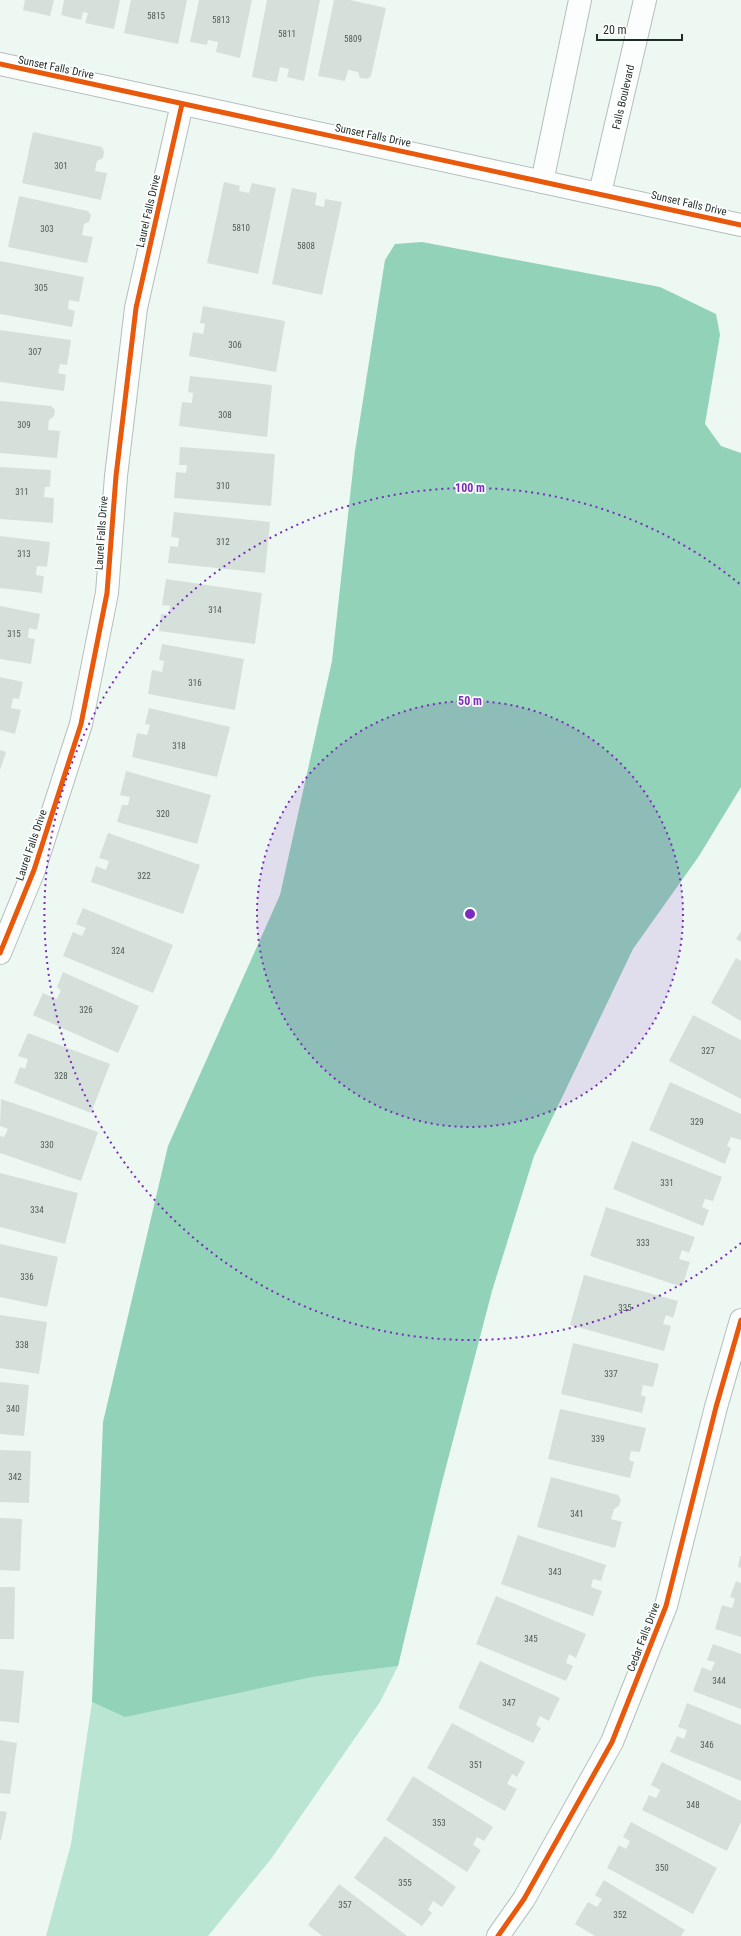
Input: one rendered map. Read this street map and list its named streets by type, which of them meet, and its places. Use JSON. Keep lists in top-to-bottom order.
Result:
{
  "streets": {
    "street": [
      "Sunset Falls Drive",
      "Falls Boulevard",
      "Laurel Falls Drive",
      "Cedar Falls Drive"
    ]
  },
  "crossings": [
    ["Sunset Falls Drive", "Falls Boulevard"],
    ["Sunset Falls Drive", "Laurel Falls Drive"]
  ],
  "house_numbers": [
    "5815",
    "5813",
    "5811",
    "5809",
    "301",
    "5810",
    "303",
    "5808",
    "305",
    "306",
    "307",
    "308",
    "309",
    "310",
    "311",
    "312",
    "313",
    "314",
    "315",
    "316",
    "318",
    "320",
    "322",
    "324",
    "326",
    "327",
    "328",
    "329",
    "330",
    "331",
    "334",
    "333",
    "336",
    "335",
    "338",
    "337",
    "340",
    "339",
    "342",
    "341",
    "343",
    "345",
    "344",
    "347",
    "346",
    "351",
    "348",
    "353",
    "350",
    "355",
    "357",
    "352"
  ],
  "scale_bar": "20 m",
  "rings": ["100 m", "50 m"]
}
